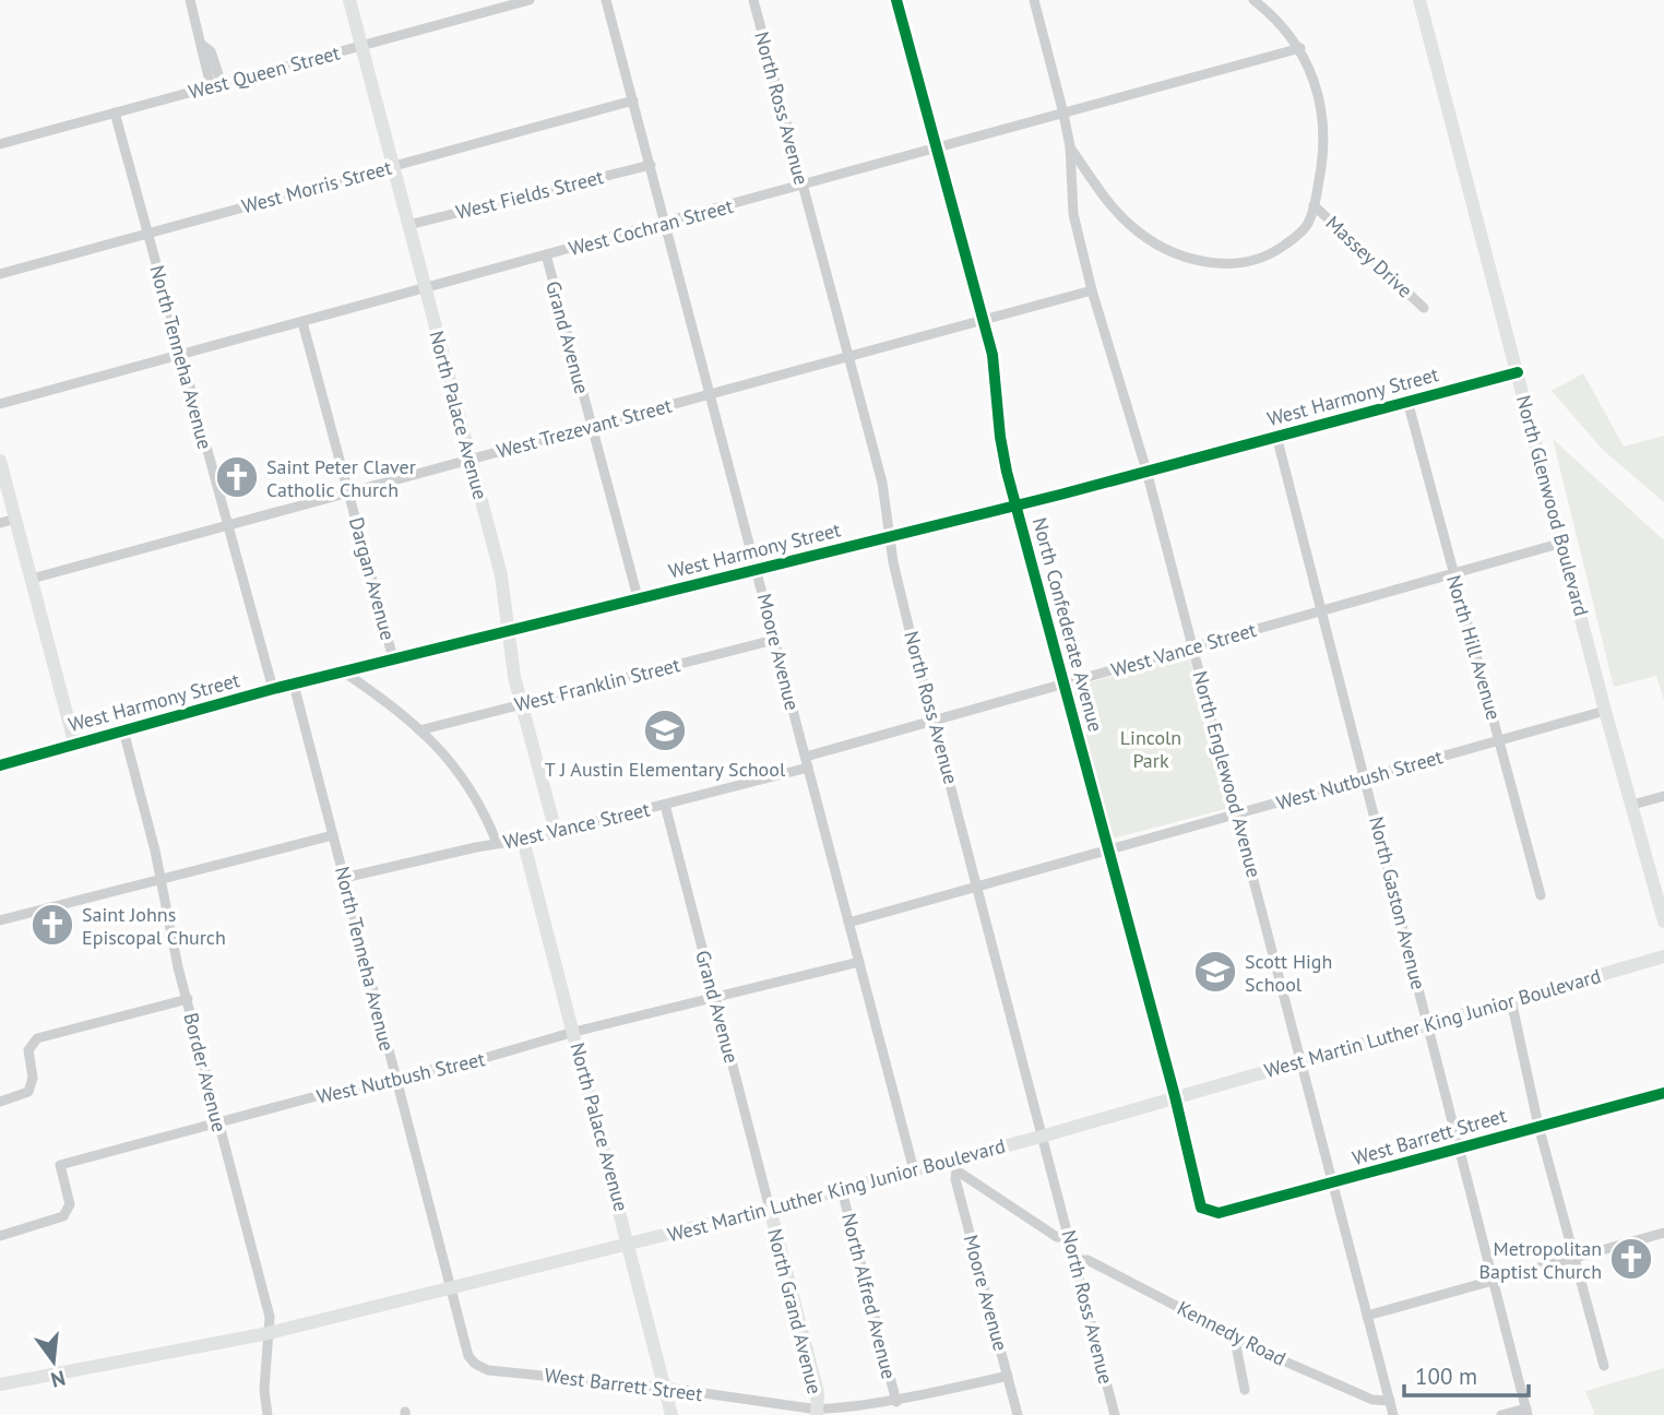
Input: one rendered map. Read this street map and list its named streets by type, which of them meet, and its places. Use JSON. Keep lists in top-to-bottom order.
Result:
{
  "streets": {
    "street": [
      "West Queen Street",
      "North Ross Avenue",
      "West Morris Street",
      "West Fields Street",
      "West Cochran Street",
      "Massey Drive",
      "Grand Avenue",
      "North Tenneha Avenue",
      "West Harmony Street",
      "North Palace Avenue",
      "West Trezevant Street",
      "North Glenwood Boulevard",
      "Dargan Avenue",
      "North Confederate Avenue",
      "North Hill Avenue",
      "West Vance Street",
      "Moore Avenue",
      "West Franklin Street",
      "North Englewood Avenue",
      "West Nutbush Street",
      "North Gaston Avenue",
      "West Martin Luther King Junior Boulevard",
      "Border Avenue",
      "West Barrett Street",
      "North Alfred Avenue",
      "North Grand Avenue",
      "Kennedy Road"
    ]
  },
  "crossings": [
    ["West Queen Street", "North Tenneha Avenue"],
    ["West Queen Street", "North Palace Avenue"],
    ["North Ross Avenue", "West Cochran Street"],
    ["North Ross Avenue", "West Harmony Street"],
    ["North Ross Avenue", "West Trezevant Street"],
    ["North Ross Avenue", "West Vance Street"],
    ["North Ross Avenue", "West Nutbush Street"],
    ["North Ross Avenue", "West Martin Luther King Junior Boulevard"],
    ["North Ross Avenue", "Kennedy Road"],
    ["West Morris Street", "North Tenneha Avenue"],
    ["West Morris Street", "North Palace Avenue"],
    ["West Morris Street", "Moore Avenue"],
    ["West Fields Street", "North Palace Avenue"],
    ["West Fields Street", "Moore Avenue"],
    ["West Cochran Street", "Grand Avenue"],
    ["West Cochran Street", "North Tenneha Avenue"],
    ["West Cochran Street", "North Palace Avenue"],
    ["West Cochran Street", "Dargan Avenue"],
    ["West Cochran Street", "North Confederate Avenue"],
    ["West Cochran Street", "Moore Avenue"],
    ["West Cochran Street", "North Englewood Avenue"],
    ["Grand Avenue", "West Harmony Street"],
    ["Grand Avenue", "West Trezevant Street"],
    ["Grand Avenue", "West Vance Street"],
    ["Grand Avenue", "West Nutbush Street"],
    ["Grand Avenue", "West Martin Luther King Junior Boulevard"],
    ["Grand Avenue", "North Grand Avenue"],
    ["North Tenneha Avenue", "West Harmony Street"],
    ["North Tenneha Avenue", "West Trezevant Street"],
    ["North Tenneha Avenue", "West Vance Street"],
    ["North Tenneha Avenue", "West Nutbush Street"],
    ["North Tenneha Avenue", "West Martin Luther King Junior Boulevard"],
    ["North Tenneha Avenue", "West Barrett Street"],
    ["West Harmony Street", "North Palace Avenue"],
    ["West Harmony Street", "North Glenwood Boulevard"],
    ["West Harmony Street", "Dargan Avenue"],
    ["West Harmony Street", "North Confederate Avenue"],
    ["West Harmony Street", "North Hill Avenue"],
    ["West Harmony Street", "Moore Avenue"],
    ["West Harmony Street", "North Englewood Avenue"],
    ["West Harmony Street", "North Gaston Avenue"],
    ["West Harmony Street", "Border Avenue"],
    ["North Palace Avenue", "West Trezevant Street"],
    ["North Palace Avenue", "West Vance Street"],
    ["North Palace Avenue", "West Franklin Street"],
    ["North Palace Avenue", "West Nutbush Street"],
    ["North Palace Avenue", "West Martin Luther King Junior Boulevard"],
    ["North Palace Avenue", "West Barrett Street"],
    ["West Trezevant Street", "Dargan Avenue"],
    ["West Trezevant Street", "North Confederate Avenue"],
    ["West Trezevant Street", "Moore Avenue"],
    ["West Trezevant Street", "North Englewood Avenue"],
    ["North Glenwood Boulevard", "West Vance Street"],
    ["North Glenwood Boulevard", "West Nutbush Street"],
    ["North Confederate Avenue", "West Vance Street"],
    ["North Confederate Avenue", "West Nutbush Street"],
    ["North Confederate Avenue", "West Martin Luther King Junior Boulevard"],
    ["North Confederate Avenue", "West Barrett Street"],
    ["North Hill Avenue", "West Vance Street"],
    ["North Hill Avenue", "West Nutbush Street"],
    ["West Vance Street", "Moore Avenue"],
    ["West Vance Street", "North Englewood Avenue"],
    ["West Vance Street", "North Gaston Avenue"],
    ["Moore Avenue", "West Franklin Street"],
    ["Moore Avenue", "West Nutbush Street"],
    ["Moore Avenue", "West Martin Luther King Junior Boulevard"],
    ["Moore Avenue", "West Barrett Street"],
    ["North Englewood Avenue", "West Nutbush Street"],
    ["North Englewood Avenue", "West Martin Luther King Junior Boulevard"],
    ["North Englewood Avenue", "West Barrett Street"],
    ["North Englewood Avenue", "Kennedy Road"],
    ["West Nutbush Street", "North Gaston Avenue"],
    ["West Nutbush Street", "Border Avenue"],
    ["North Gaston Avenue", "West Martin Luther King Junior Boulevard"],
    ["North Gaston Avenue", "West Barrett Street"],
    ["West Martin Luther King Junior Boulevard", "Border Avenue"],
    ["West Martin Luther King Junior Boulevard", "North Alfred Avenue"],
    ["West Martin Luther King Junior Boulevard", "North Grand Avenue"],
    ["West Barrett Street", "North Alfred Avenue"],
    ["West Barrett Street", "North Grand Avenue"]
  ],
  "parks": ["Lincoln Park"],
  "places": {
    "church": ["Saint Peter Claver Catholic Church", "Saint Johns Episcopal Church", "Metropolitan Baptist Church"],
    "school or university": ["T J Austin Elementary School", "Scott High School"]
  },
  "scale_bar": "100 m",
  "north": "bottom"
}
